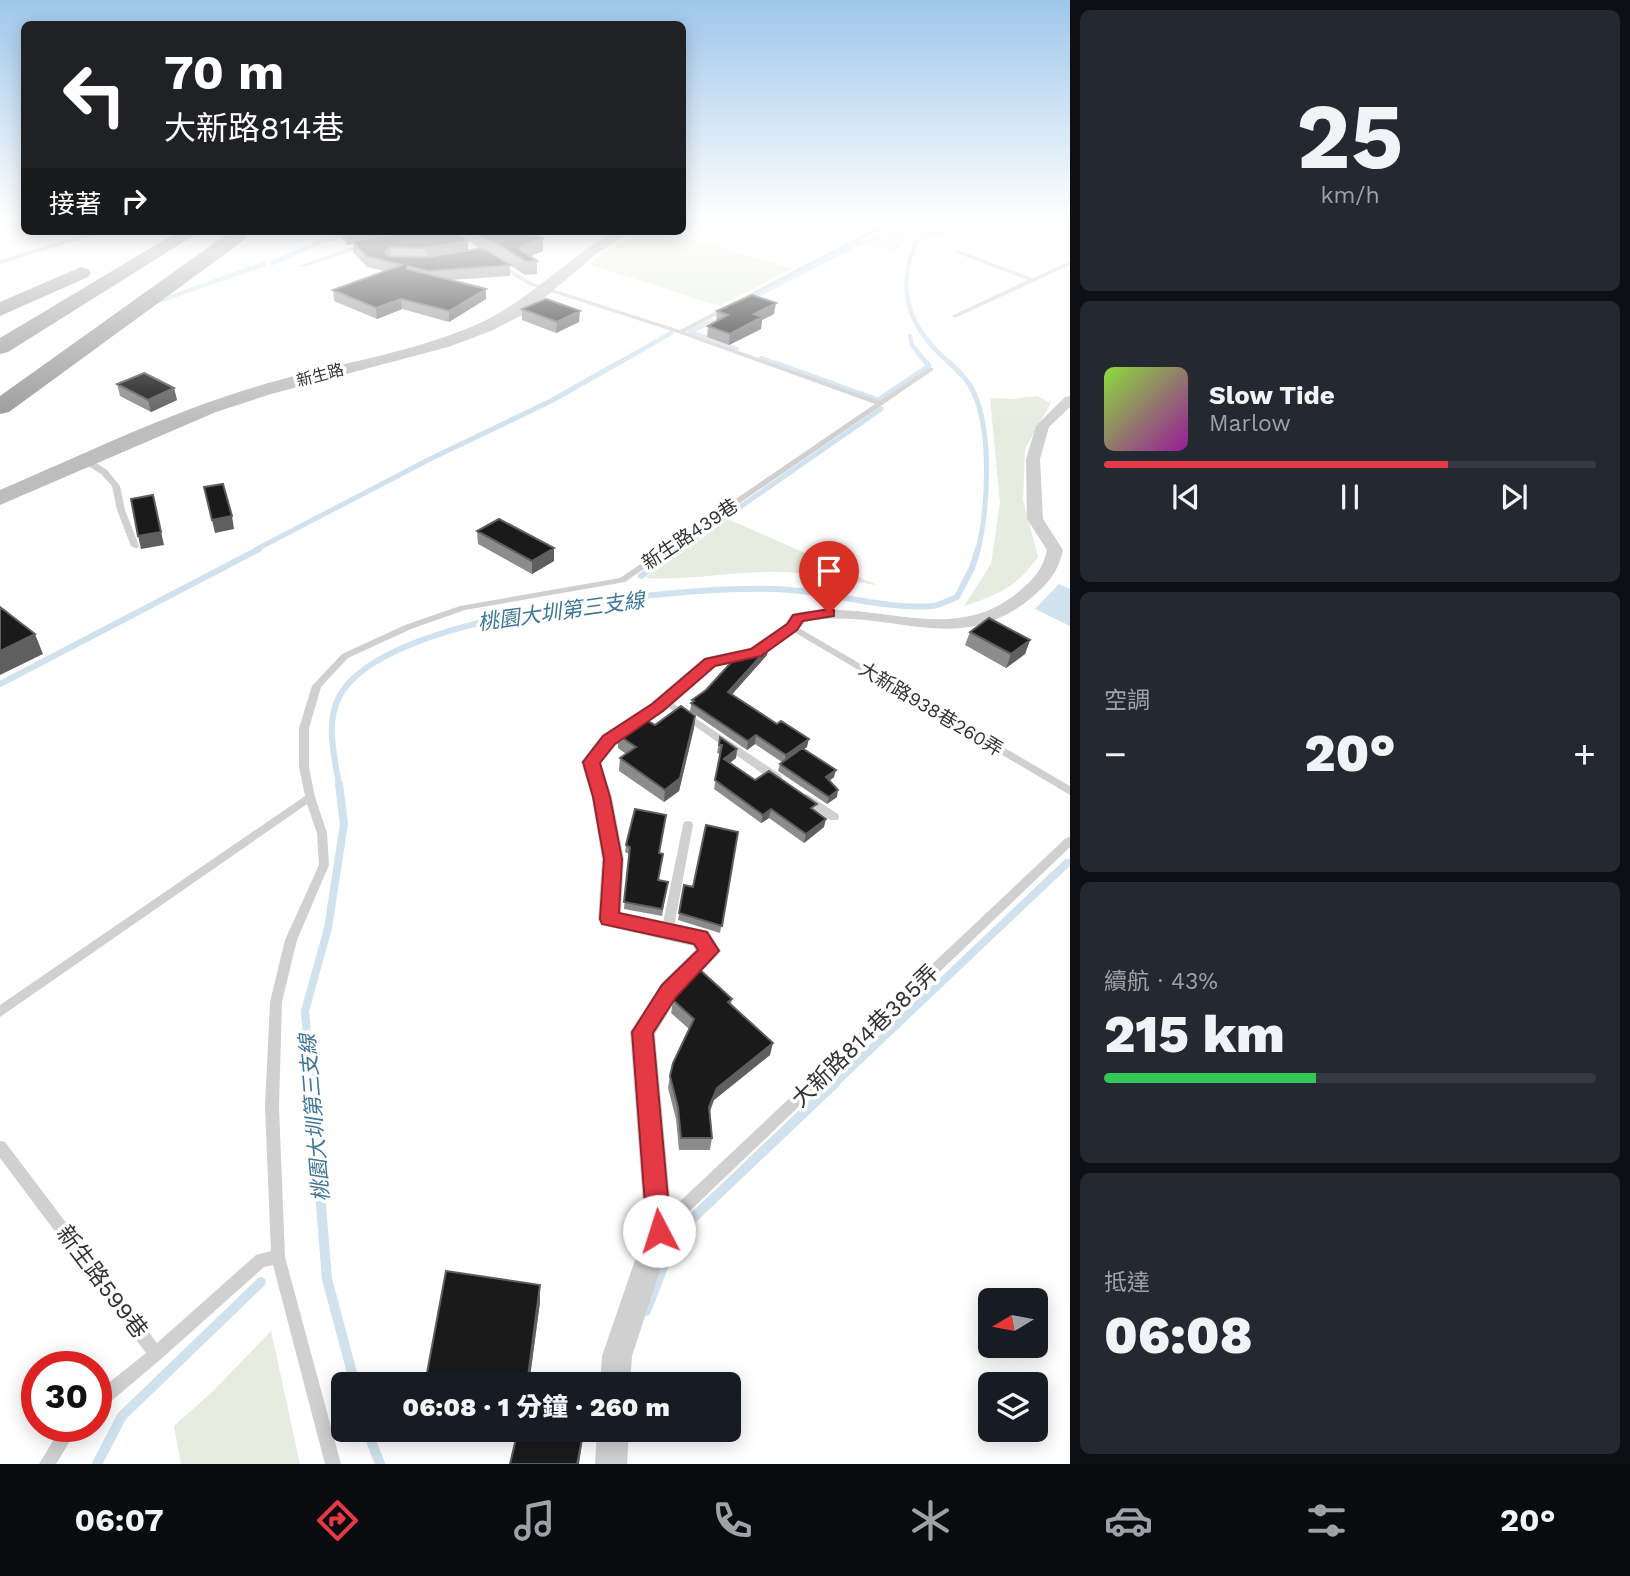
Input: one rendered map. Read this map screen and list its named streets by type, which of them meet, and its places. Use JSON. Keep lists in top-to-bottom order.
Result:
{
  "streets": {
    "main road": ["新生路"],
    "lane": [
      "新生路439巷",
      "大新路938巷260弄",
      "大新路814巷385弄",
      "新生路599巷"
    ]
  },
  "crossings": [
    ["新生路439巷", "新生路599巷"]
  ],
  "water": ["桃園大圳第三支線"],
  "north": "left",
  "page": {
    "tile": [
      ["25", "km/h"],
      "空調",
      ["續航 · 43%", "215 km"],
      ["抵達", "06:08"]
    ],
    "turn": ["70 m", "大新路814巷"],
    "then": "接著",
    "song": ["Slow Tide", "Marlow"],
    "heat": ["−", "20°", "+"],
    "limit": "30",
    "trip": "06:08 · 1 分鐘 · 260 m",
    "tabs": ["06:07", "20°"]
  }
}
